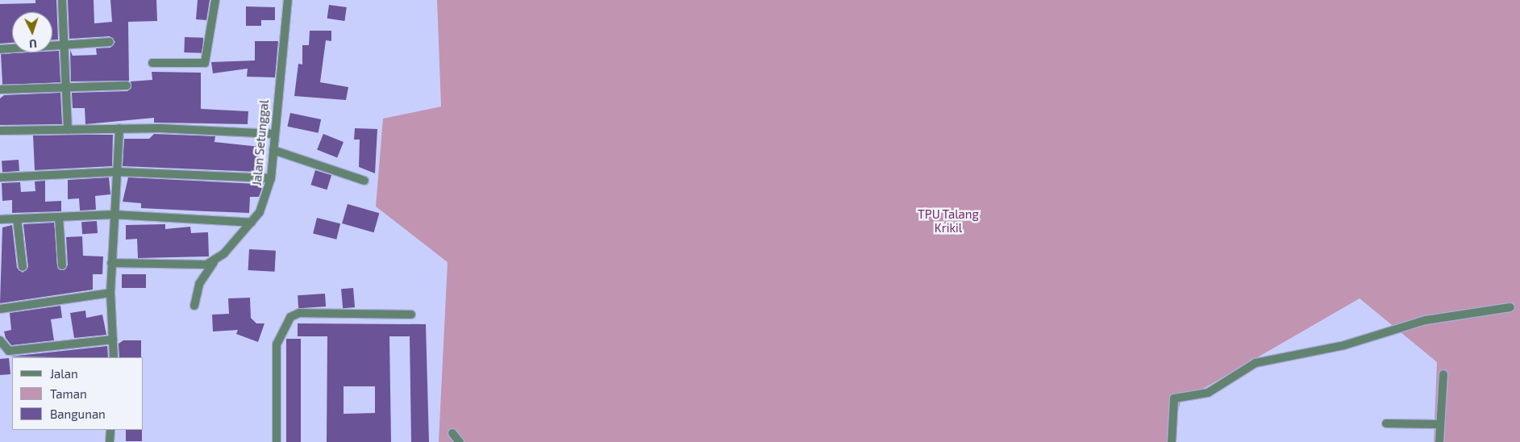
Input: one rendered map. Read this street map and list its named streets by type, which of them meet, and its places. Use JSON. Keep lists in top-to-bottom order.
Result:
{
  "streets": {
    "street": ["Jalan Setunggal"]
  },
  "parks": ["TPU Talang Krikil"],
  "legend": ["Jalan", "Taman", "Bangunan"],
  "north": "bottom"
}
